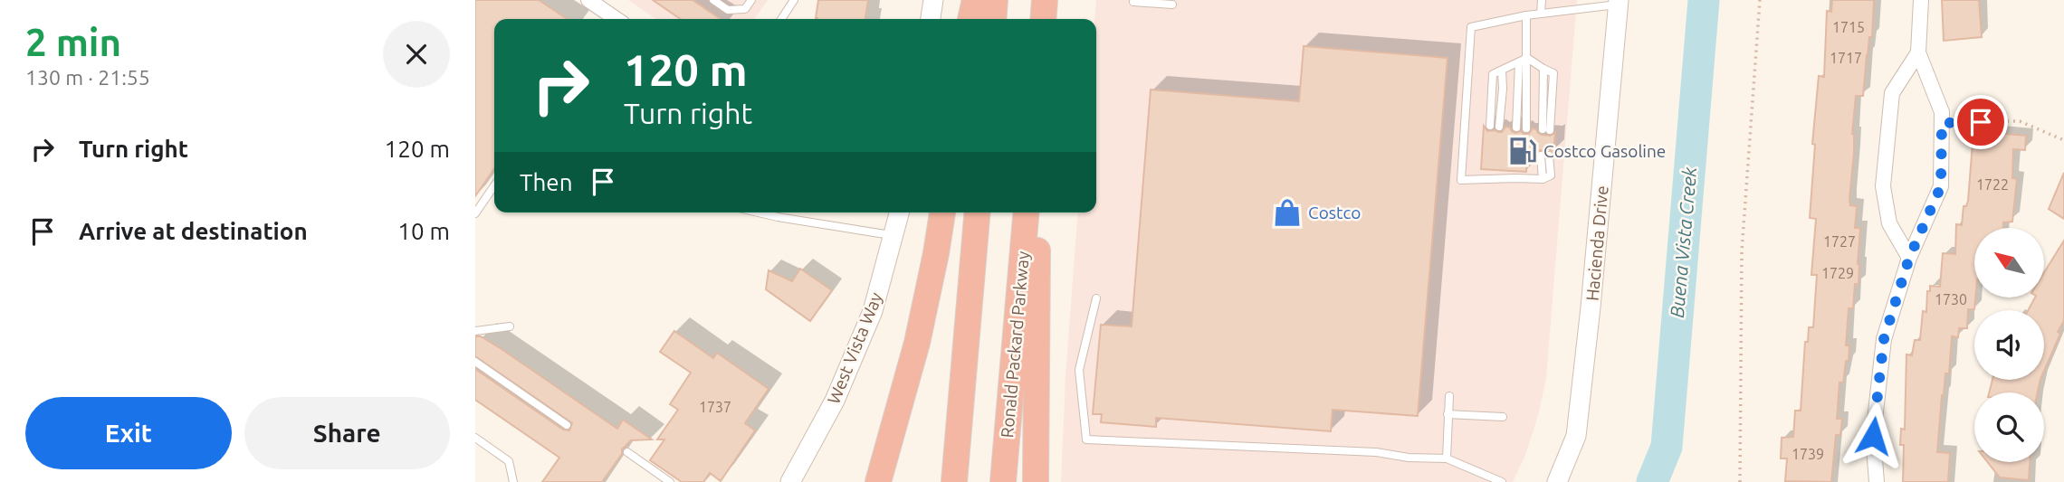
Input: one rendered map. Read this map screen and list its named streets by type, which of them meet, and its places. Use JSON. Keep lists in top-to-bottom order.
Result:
{
  "streets": {
    "highway": ["Ronald Packard Parkway"],
    "main road": ["Hacienda Drive", "West Vista Way"]
  },
  "water": ["Buena Vista Creek"],
  "places": {
    "fuel station": ["Costco Gasoline"],
    "shop": ["Costco"]
  },
  "house_numbers": [
    "1715",
    "1717",
    "1722",
    "1727",
    "1729",
    "1730",
    "1737",
    "1739"
  ],
  "north": "top left",
  "page": {
    "heading": ["2 min", "130 m · 21:55"],
    "turn": ["120 m", "Turn right"],
    "list": [
      {
        "name": "Turn right",
        "value": "120 m"
      },
      {
        "name": "Arrive at destination",
        "value": "10 m"
      }
    ],
    "then": "Then",
    "buttons": ["Exit", "Share"]
  }
}
